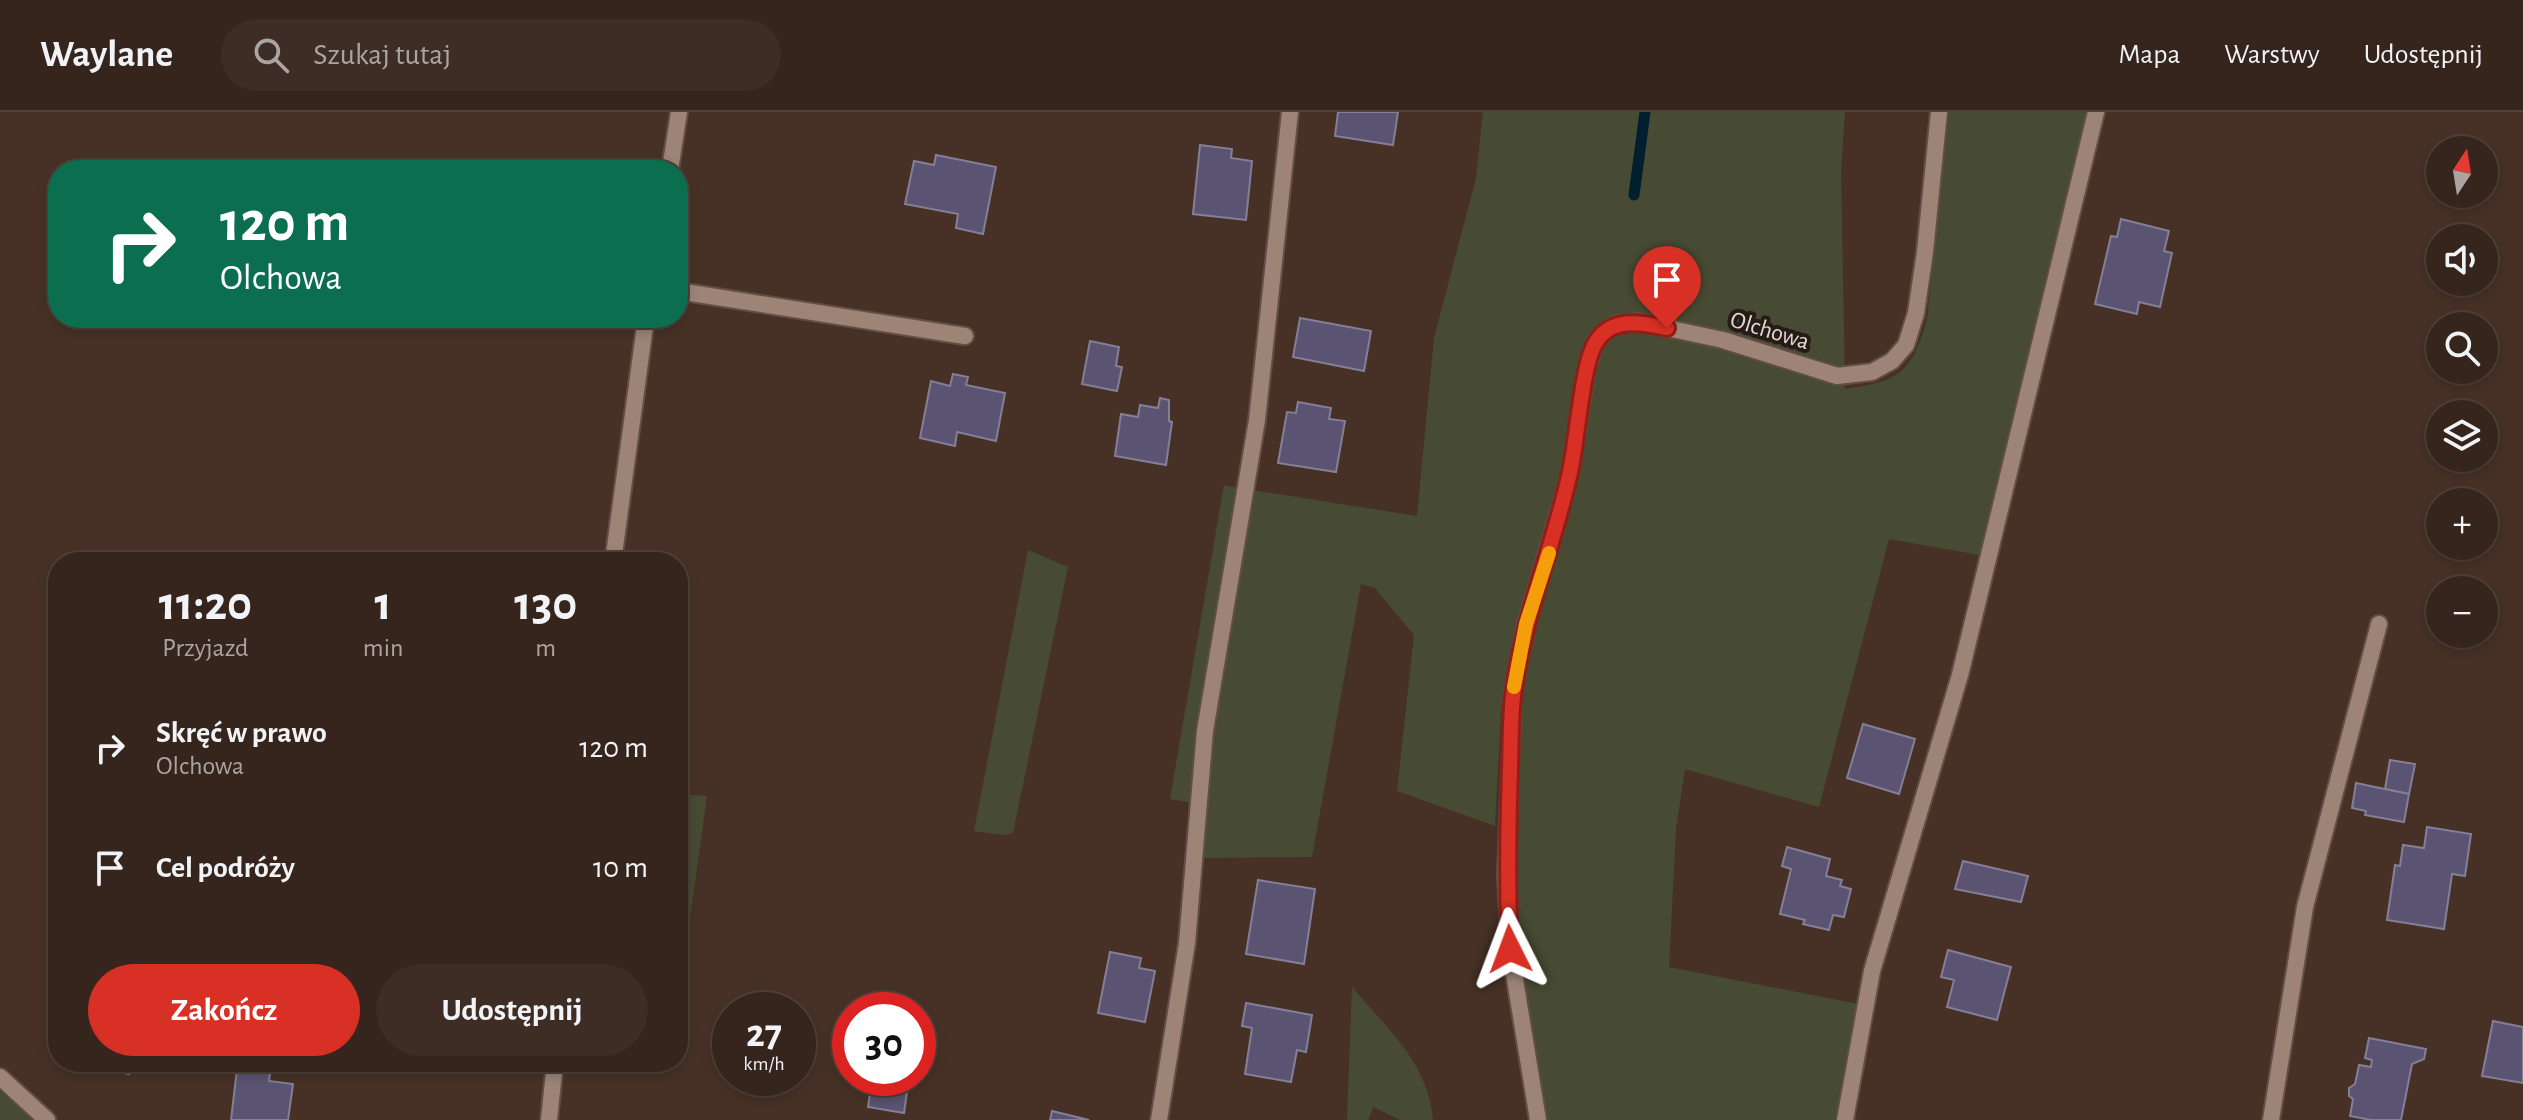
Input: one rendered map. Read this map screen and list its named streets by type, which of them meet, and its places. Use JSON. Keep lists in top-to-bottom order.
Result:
{
  "streets": {
    "street": ["Olchowa"]
  },
  "north": "top",
  "page": {
    "header": "Waylane",
    "search": "Szukaj tutaj",
    "nav": ["Mapa", "Warstwy", "Udostępnij"],
    "map_buttons": ["+", "−"],
    "turn": ["120 m", "Olchowa"],
    "eta": [
      "11:20",
      "Przyjazd",
      "1",
      "min",
      "130",
      "m"
    ],
    "list": [
      {
        "name": "Skręć w prawo",
        "note": "Olchowa",
        "value": "120 m"
      },
      {
        "name": "Cel podróży",
        "value": "10 m"
      }
    ],
    "buttons": ["Zakończ", "Udostępnij"],
    "speed": "27 km/h",
    "limit": "30"
  }
}
